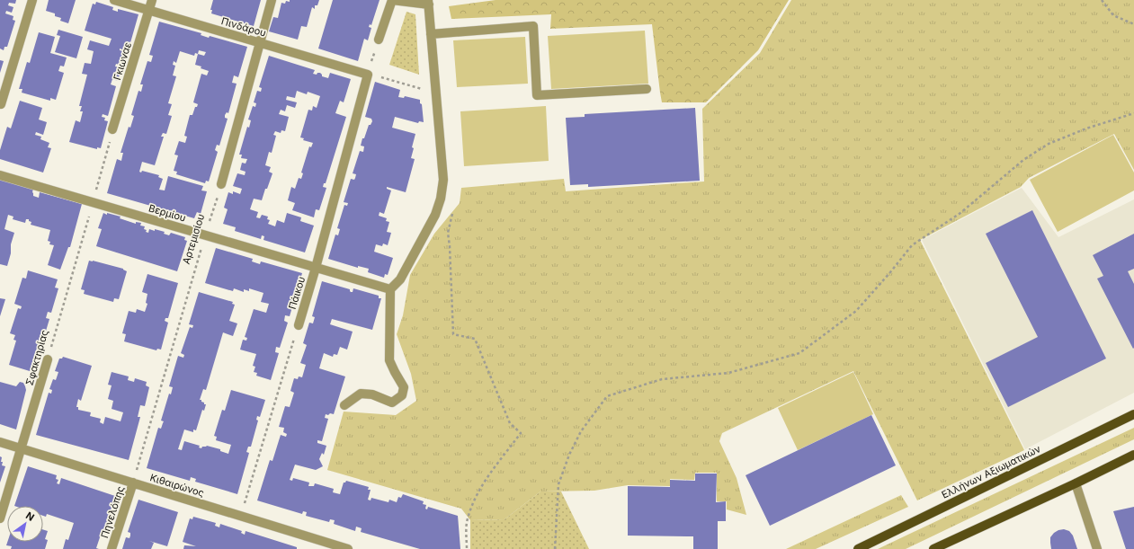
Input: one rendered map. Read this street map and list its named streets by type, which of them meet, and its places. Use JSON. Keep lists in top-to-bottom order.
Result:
{
  "streets": {
    "main road": ["Ελλήνων Αξιωματικών"],
    "street": [
      "Πινδάρου",
      "Γκιωναε",
      "Βερμίου",
      "Πάικου",
      "Σφακτηρίας",
      "Κιθαιρώνος",
      "Πηνελόπης"
    ],
    "path": ["Αρτεμισίου"]
  },
  "crossings": [
    ["Πινδάρου", "Γκιωναε"],
    ["Πινδάρου", "Πάικου"],
    ["Γκιωναε", "Σφακτηρίας"],
    ["Βερμίου", "Αρτεμισίου"],
    ["Βερμίου", "Πάικου"],
    ["Βερμίου", "Σφακτηρίας"],
    ["Αρτεμισίου", "Κιθαιρώνος"],
    ["Αρτεμισίου", "Πηνελόπης"],
    ["Πάικου", "Κιθαιρώνος"],
    ["Σφακτηρίας", "Κιθαιρώνος"],
    ["Κιθαιρώνος", "Πηνελόπης"]
  ],
  "north": "top right"
}
